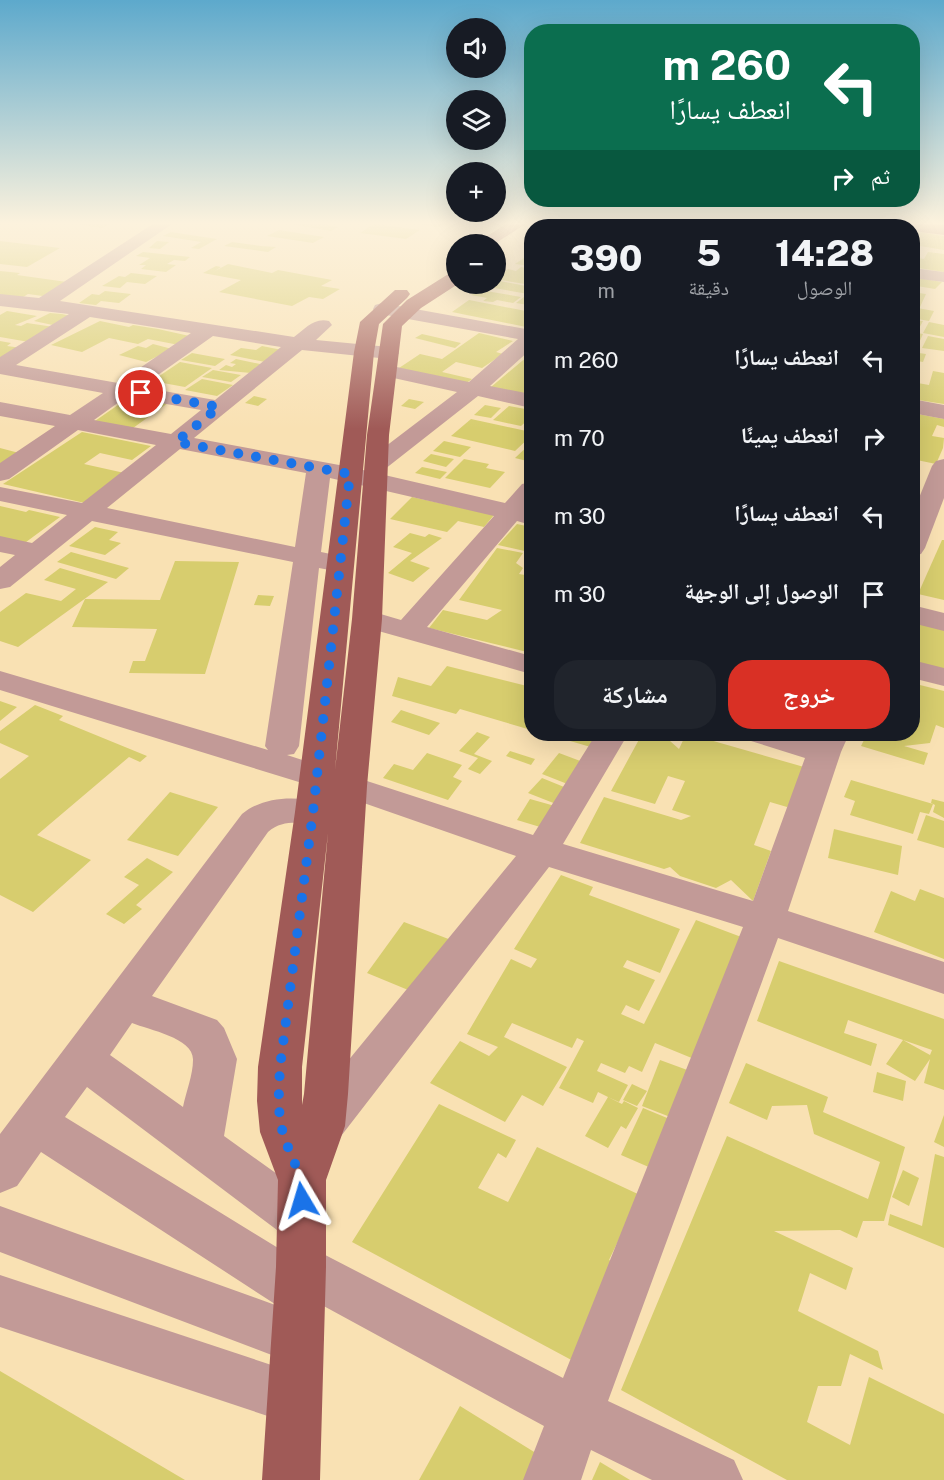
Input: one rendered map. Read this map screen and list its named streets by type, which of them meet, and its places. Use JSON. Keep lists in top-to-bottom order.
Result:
{
  "page": {
    "map_buttons": ["+", "−"],
    "turn": ["260 m", "انعطف يسارًا"],
    "then": "ثم",
    "eta": [
      "14:28",
      "الوصول",
      "5",
      "دقيقة",
      "390",
      "m"
    ],
    "list": [
      {
        "name": "انعطف يسارًا",
        "value": "260 m"
      },
      {
        "name": "انعطف يمينًا",
        "value": "70 m"
      },
      {
        "name": "انعطف يسارًا",
        "value": "30 m"
      },
      {
        "name": "الوصول إلى الوجهة",
        "value": "30 m"
      }
    ],
    "buttons": ["خروج", "مشاركة"]
  }
}
